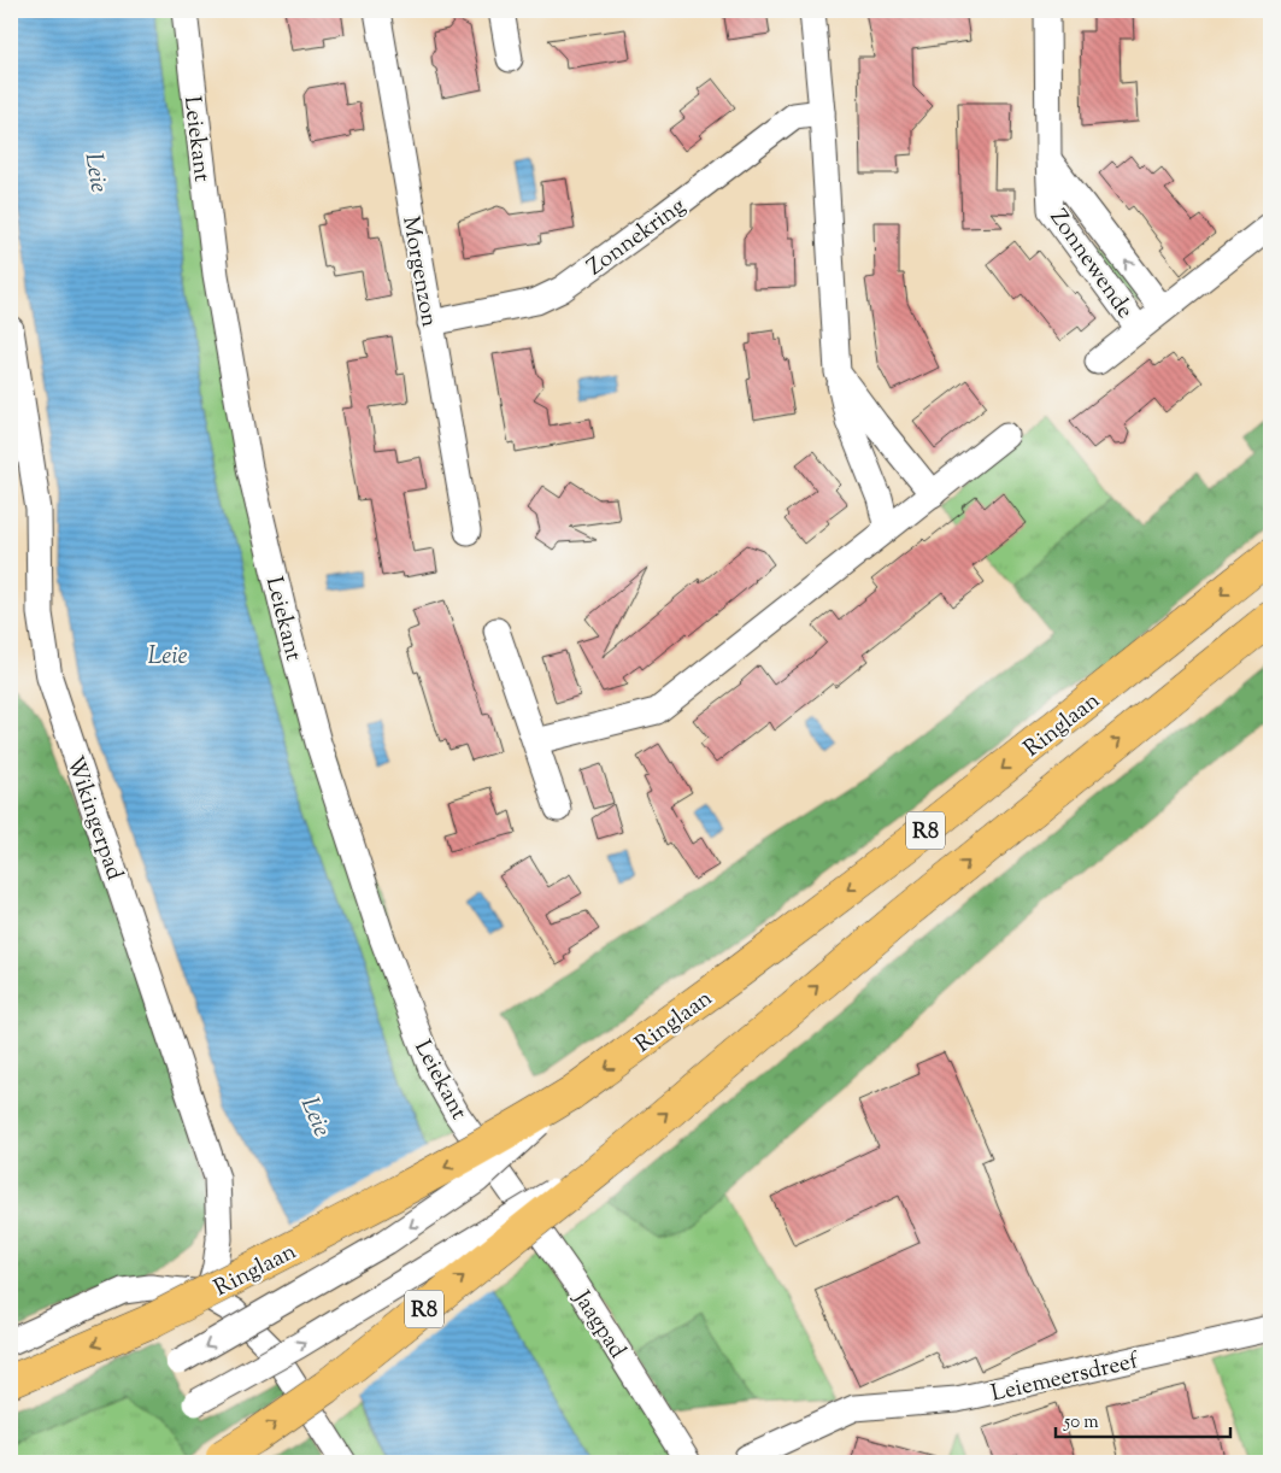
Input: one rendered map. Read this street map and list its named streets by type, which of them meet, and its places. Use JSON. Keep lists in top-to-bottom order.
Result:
{
  "streets": {
    "highway": ["Ringlaan", "R8"],
    "street": [
      "Leiekant",
      "Zonnekring",
      "Zonnewende",
      "Morgenzon",
      "Wikingerpad",
      "Jaagpad",
      "Leiemeersdreef"
    ]
  },
  "crossings": [
    ["Leiekant", "Jaagpad"],
    ["Zonnekring", "Morgenzon"]
  ],
  "water": ["Leie"],
  "scale_bar": "50 m"
}
